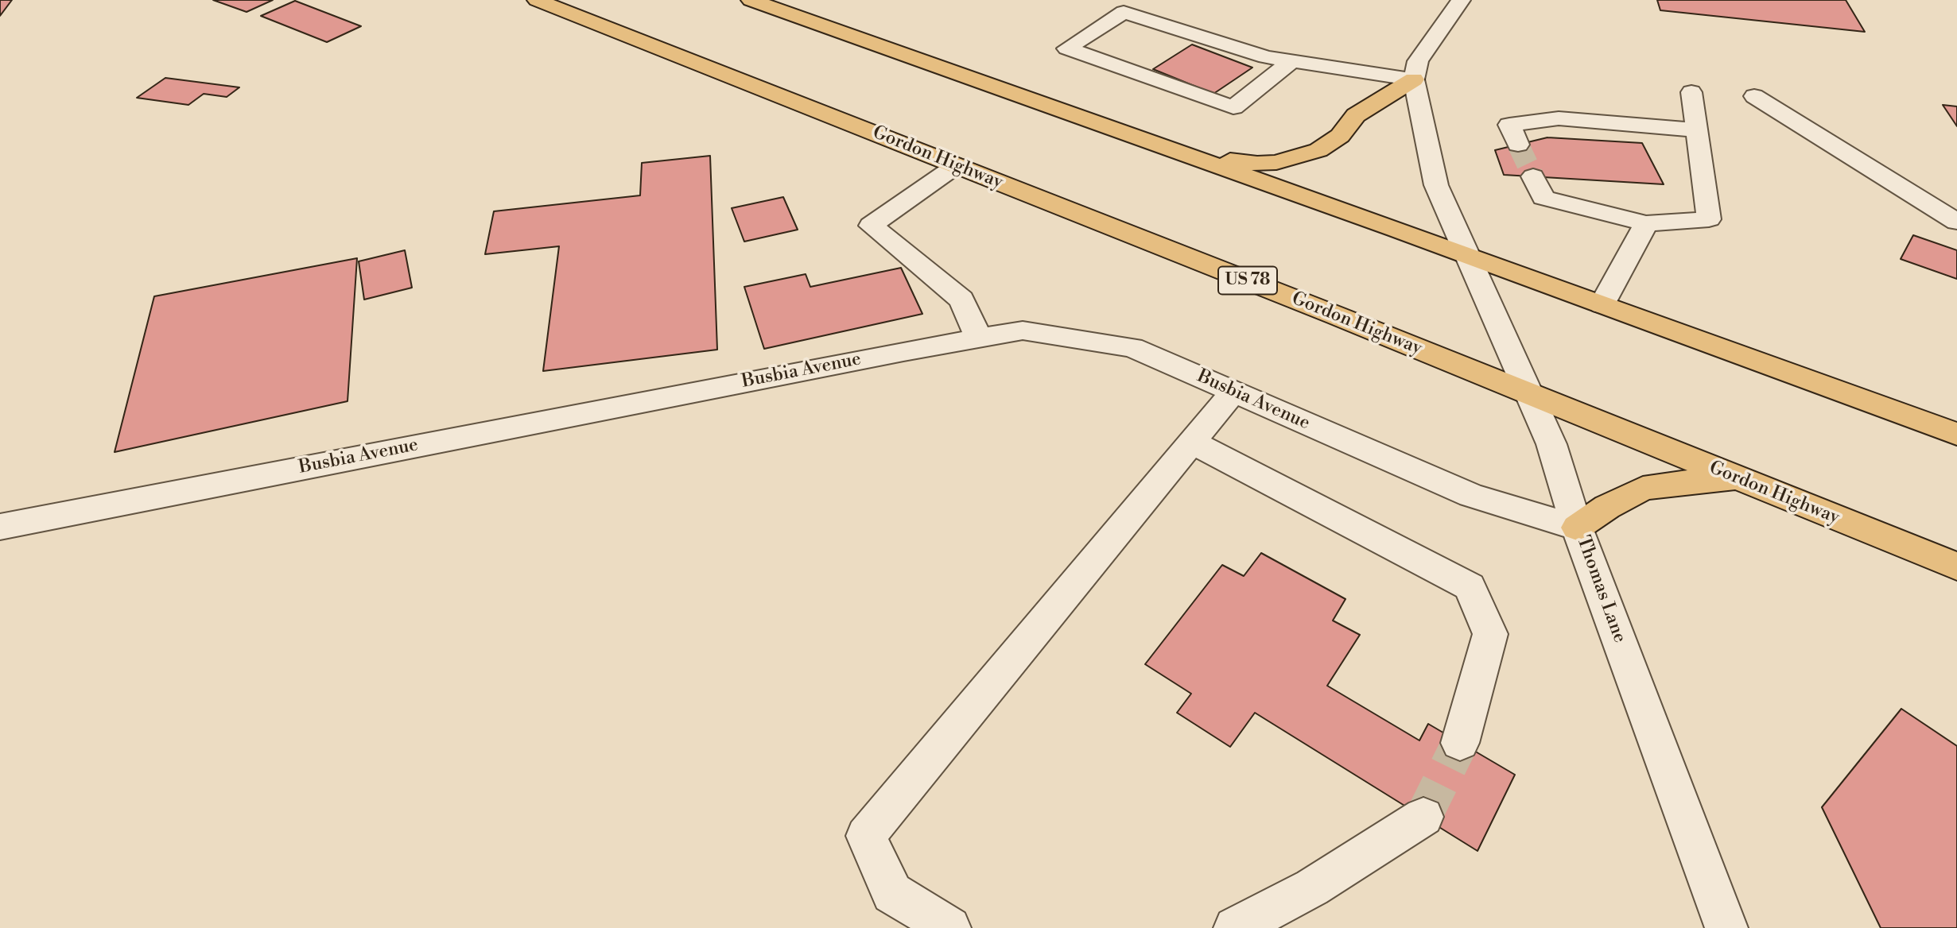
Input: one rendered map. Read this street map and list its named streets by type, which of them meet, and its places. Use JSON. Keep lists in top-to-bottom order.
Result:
{
  "streets": {
    "highway": ["Gordon Highway", "US 78"],
    "street": ["Busbia Avenue", "Thomas Lane"]
  },
  "crossings": [
    ["Gordon Highway", "Thomas Lane"],
    ["Busbia Avenue", "Thomas Lane"]
  ]
}
